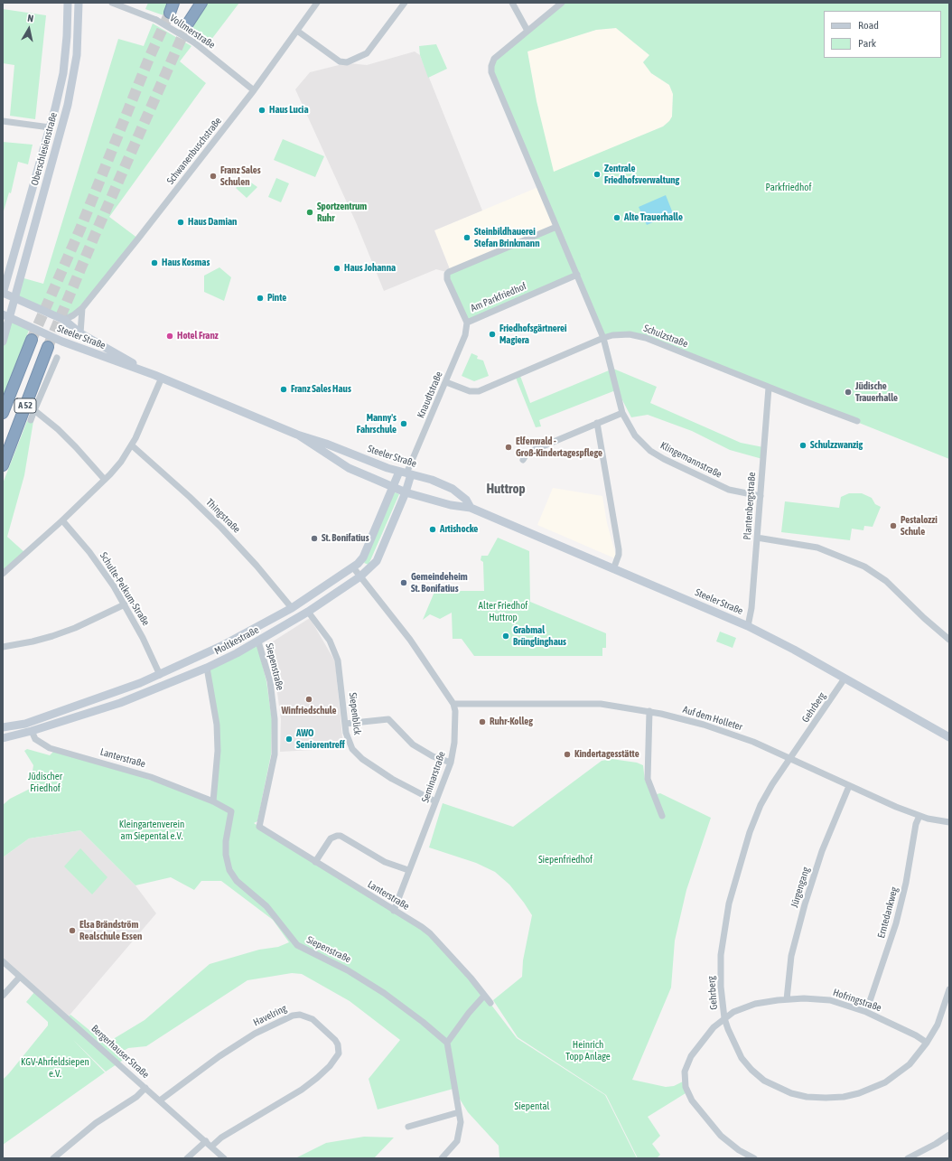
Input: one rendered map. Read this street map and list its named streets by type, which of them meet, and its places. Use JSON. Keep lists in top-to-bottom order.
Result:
{
  "streets": {
    "highway": ["A 52"],
    "main road": ["Oberschlesienstraße", "Steeler Straße", "Moltkestraße"],
    "street": [
      "Vollmerstraße",
      "Schwanenbuschstraße",
      "Am Parkfriedhof",
      "Schulzstraße",
      "Knaudtstraße",
      "Klingemannstraße",
      "Plantenbergstraße",
      "Thingstraße",
      "Schulte-Pelkum-Straße",
      "Siepenstraße",
      "Gehrberg",
      "Siepenblick",
      "Auf dem Holleter",
      "Lanterstraße",
      "Seminarstraße",
      "Jürgengang",
      "Erntedankweg",
      "Hofringstraße",
      "Havelring",
      "Bergerhauser Straße"
    ]
  },
  "crossings": [
    ["Vollmerstraße", "Schwanenbuschstraße"],
    ["Oberschlesienstraße", "Steeler Straße"],
    ["Schwanenbuschstraße", "Steeler Straße"],
    ["Am Parkfriedhof", "Knaudtstraße"],
    ["Schulzstraße", "Knaudtstraße"],
    ["Schulzstraße", "Klingemannstraße"],
    ["Schulzstraße", "Plantenbergstraße"],
    ["Steeler Straße", "Knaudtstraße"],
    ["Steeler Straße", "Plantenbergstraße"],
    ["Steeler Straße", "Moltkestraße"],
    ["Steeler Straße", "Gehrberg"],
    ["Knaudtstraße", "Moltkestraße"],
    ["Klingemannstraße", "Plantenbergstraße"],
    ["Thingstraße", "Moltkestraße"],
    ["Schulte-Pelkum-Straße", "Moltkestraße"],
    ["Moltkestraße", "Siepenstraße"],
    ["Moltkestraße", "Siepenblick"],
    ["Moltkestraße", "Lanterstraße"],
    ["Siepenstraße", "Lanterstraße"],
    ["Gehrberg", "Auf dem Holleter"],
    ["Gehrberg", "Hofringstraße"],
    ["Siepenblick", "Seminarstraße"],
    ["Auf dem Holleter", "Seminarstraße"],
    ["Auf dem Holleter", "Jürgengang"],
    ["Auf dem Holleter", "Erntedankweg"],
    ["Lanterstraße", "Seminarstraße"],
    ["Jürgengang", "Hofringstraße"],
    ["Erntedankweg", "Hofringstraße"],
    ["Havelring", "Bergerhauser Straße"]
  ],
  "districts": ["Huttrop"],
  "parks": [
    "Parkfriedhof",
    "Alter Friedhof Huttrop",
    "Jüdischer Friedhof",
    "Kleingartenverein am Siepental e.V.",
    "Siepenfriedhof",
    "Heinrich Topp Anlage",
    "KGV-Ahrfeldsiepen e.V.",
    "Siepental"
  ],
  "places": [
    "Haus Lucia",
    "Zentrale Friedhofsverwaltung",
    "Franz Sales Schulen",
    "Sportzentrum Ruhr",
    "Alte Trauerhalle",
    "Haus Damian",
    "Steinbildhauerei Stefan Brinkmann",
    "Haus Kosmas",
    "Haus Johanna",
    "Pinte",
    "Friedhofsgärtnerei Magiera",
    "Hotel Franz",
    "Franz Sales Haus",
    "Jüdische Trauerhalle",
    "Manny's Fahrschule",
    "Schulzzwanzig",
    "Elfenwald - Groß-Kindertagespflege",
    "Pestalozzi Schule",
    "Artishocke",
    "St. Bonifatius",
    "Gemeindeheim St. Bonifatius",
    "Grabmal Brünglinghaus",
    "Winfriedschule",
    "Ruhr-Kolleg",
    "AWO Seniorentreff",
    "Kindertagesstätte",
    "Elsa Brändström Realschule Essen"
  ],
  "legend": ["Road", "Park"],
  "north": "top"
}
